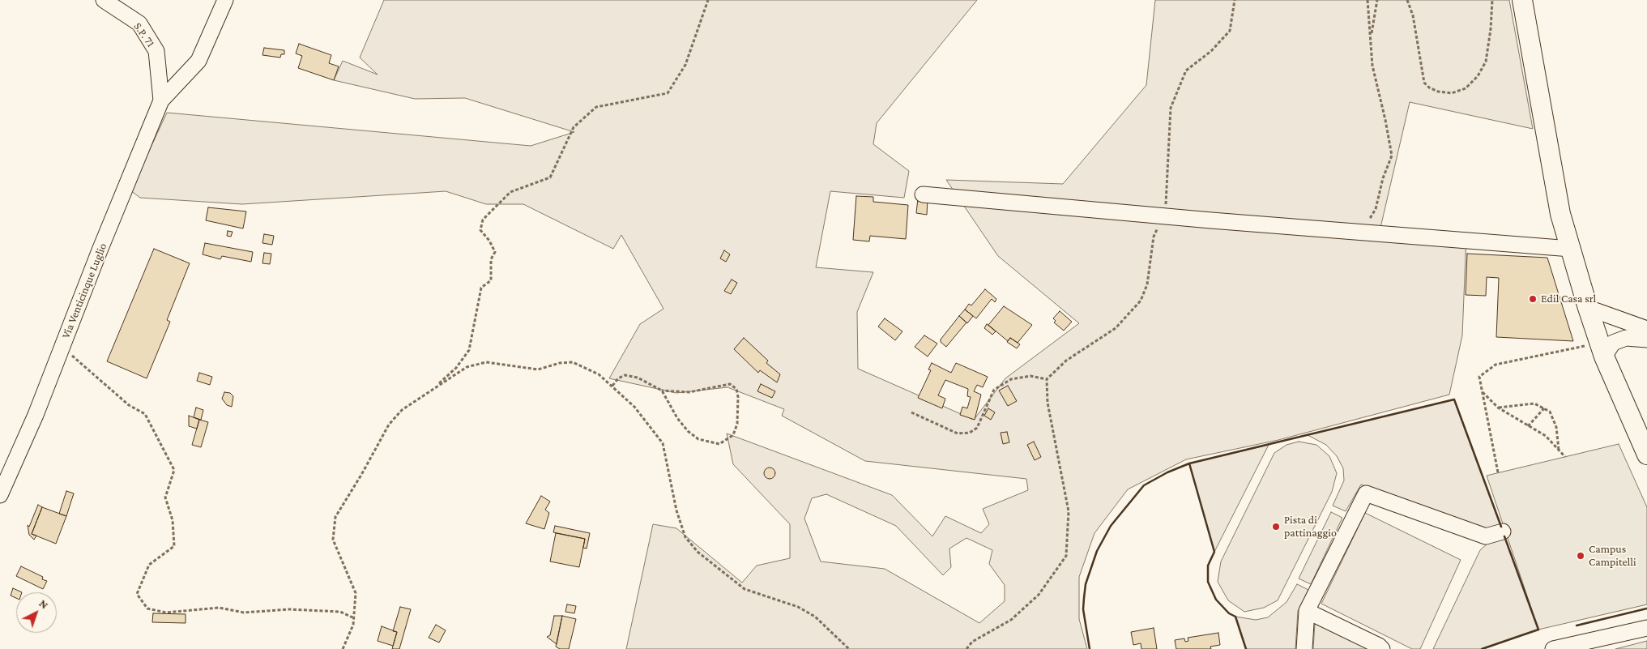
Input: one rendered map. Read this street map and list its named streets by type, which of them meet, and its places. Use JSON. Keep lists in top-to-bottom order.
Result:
{
  "streets": {
    "street": ["S.P. 71", "Via Venticinque Luglio"]
  },
  "crossings": [
    ["S.P. 71", "Via Venticinque Luglio"]
  ],
  "places": ["Edil Casa srl", "Pista di pattinaggio", "Campus Campitelli"],
  "north": "top right"
}
